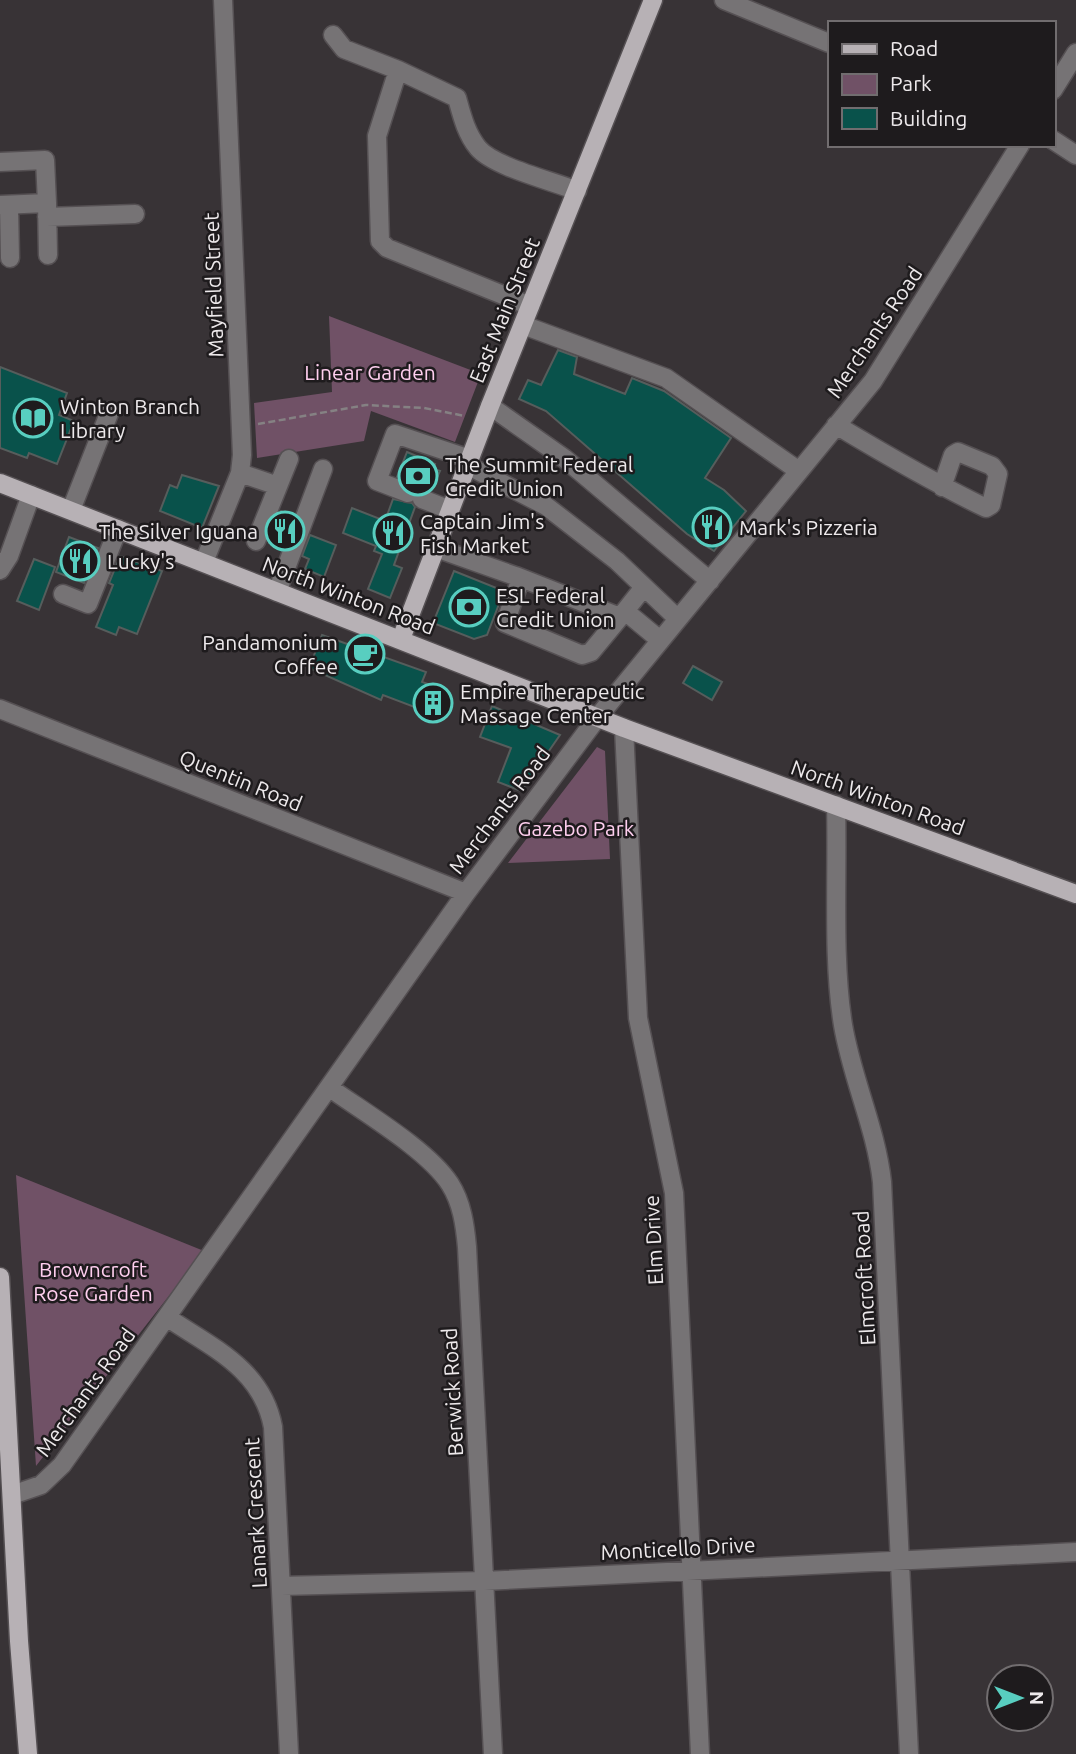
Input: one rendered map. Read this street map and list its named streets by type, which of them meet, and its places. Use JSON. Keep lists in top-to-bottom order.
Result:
{
  "streets": {
    "main road": ["East Main Street", "North Winton Road"],
    "street": [
      "Mayfield Street",
      "Merchants Road",
      "Quentin Road",
      "Elm Drive",
      "Elmcroft Road",
      "Berwick Road",
      "Lanark Crescent",
      "Monticello Drive"
    ]
  },
  "crossings": [
    ["Mayfield Street", "North Winton Road"],
    ["East Main Street", "North Winton Road"],
    ["Merchants Road", "North Winton Road"],
    ["Merchants Road", "Quentin Road"],
    ["Merchants Road", "Berwick Road"],
    ["Merchants Road", "Lanark Crescent"],
    ["North Winton Road", "Elm Drive"],
    ["North Winton Road", "Elmcroft Road"],
    ["Elm Drive", "Monticello Drive"],
    ["Elmcroft Road", "Monticello Drive"],
    ["Berwick Road", "Monticello Drive"],
    ["Lanark Crescent", "Monticello Drive"]
  ],
  "parks": ["Linear Garden", "Gazebo Park", "Browncroft Rose Garden"],
  "places": {
    "library": ["Winton Branch Library"],
    "bank": ["The Summit Federal Credit Union", "ESL Federal Credit Union"],
    "restaurant": [
      "Mark's Pizzeria",
      "The Silver Iguana",
      "Captain Jim's Fish Market",
      "Lucky's"
    ],
    "cafe": ["Pandamonium Coffee"],
    "building": ["Empire Therapeutic Massage Center"]
  },
  "legend": ["Road", "Park", "Building"],
  "north": "right"
}
